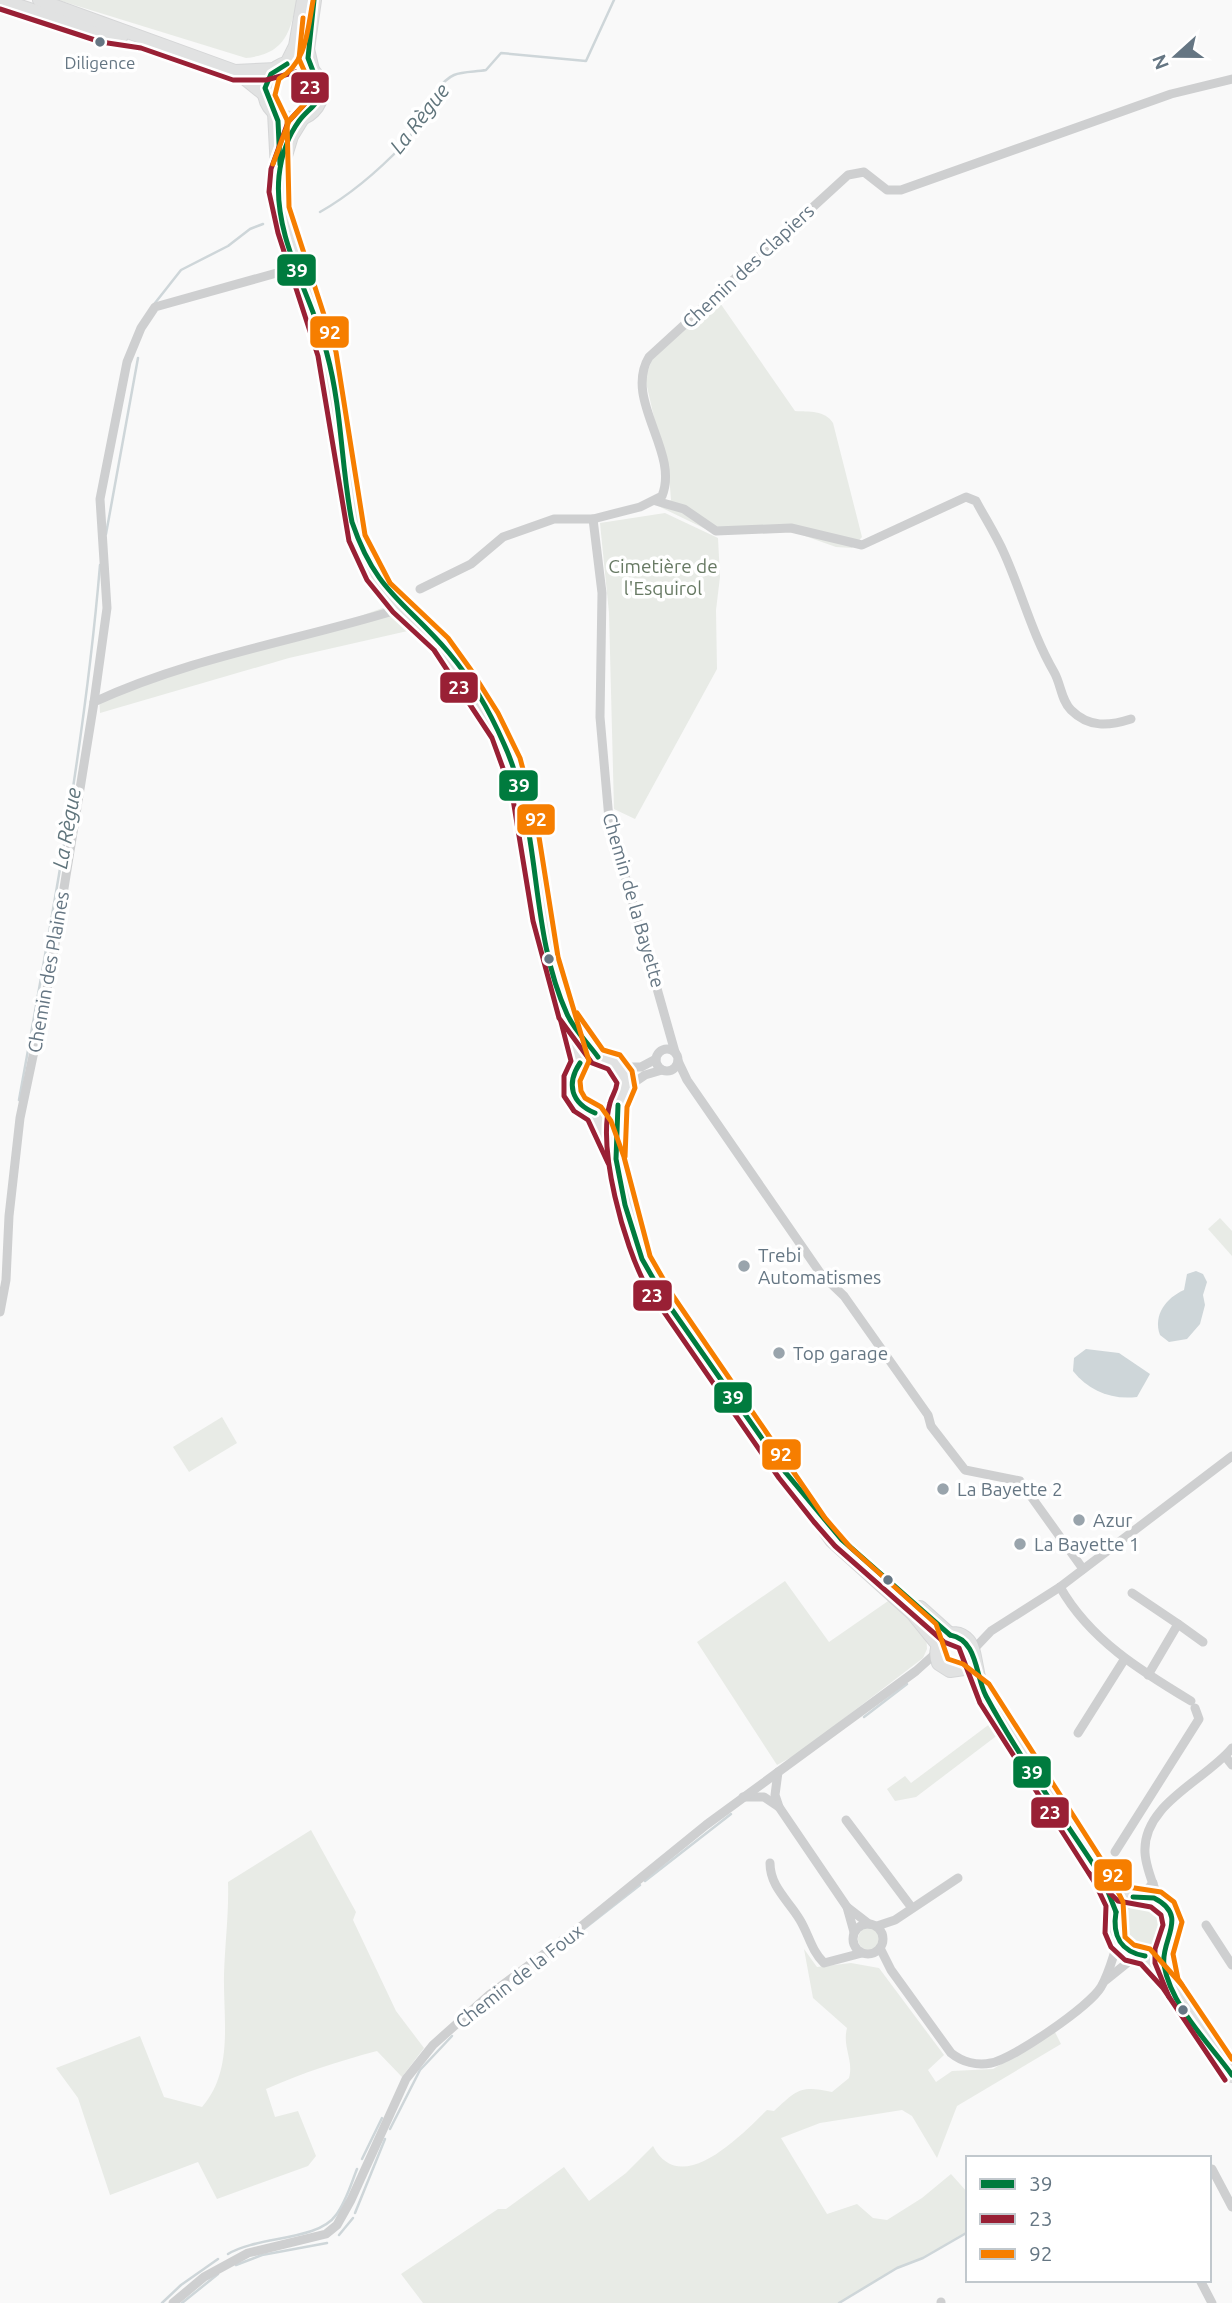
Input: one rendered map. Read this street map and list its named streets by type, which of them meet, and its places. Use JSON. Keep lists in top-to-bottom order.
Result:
{
  "streets": {
    "street": [
      "Chemin des Clapiers",
      "Chemin de la Bayette",
      "Chemin des Plaines",
      "Chemin de la Foux"
    ]
  },
  "water": ["La Règue"],
  "parks": ["Cimetière de l'Esquirol"],
  "places": [
    "Diligence",
    "Trebi Automatismes",
    "Top garage",
    "La Bayette 2",
    "Azur",
    "La Bayette 1"
  ],
  "lines": ["transit line 39", "transit line 92", "transit line 23"],
  "legend": ["39", "23", "92"],
  "north": "left"
}
